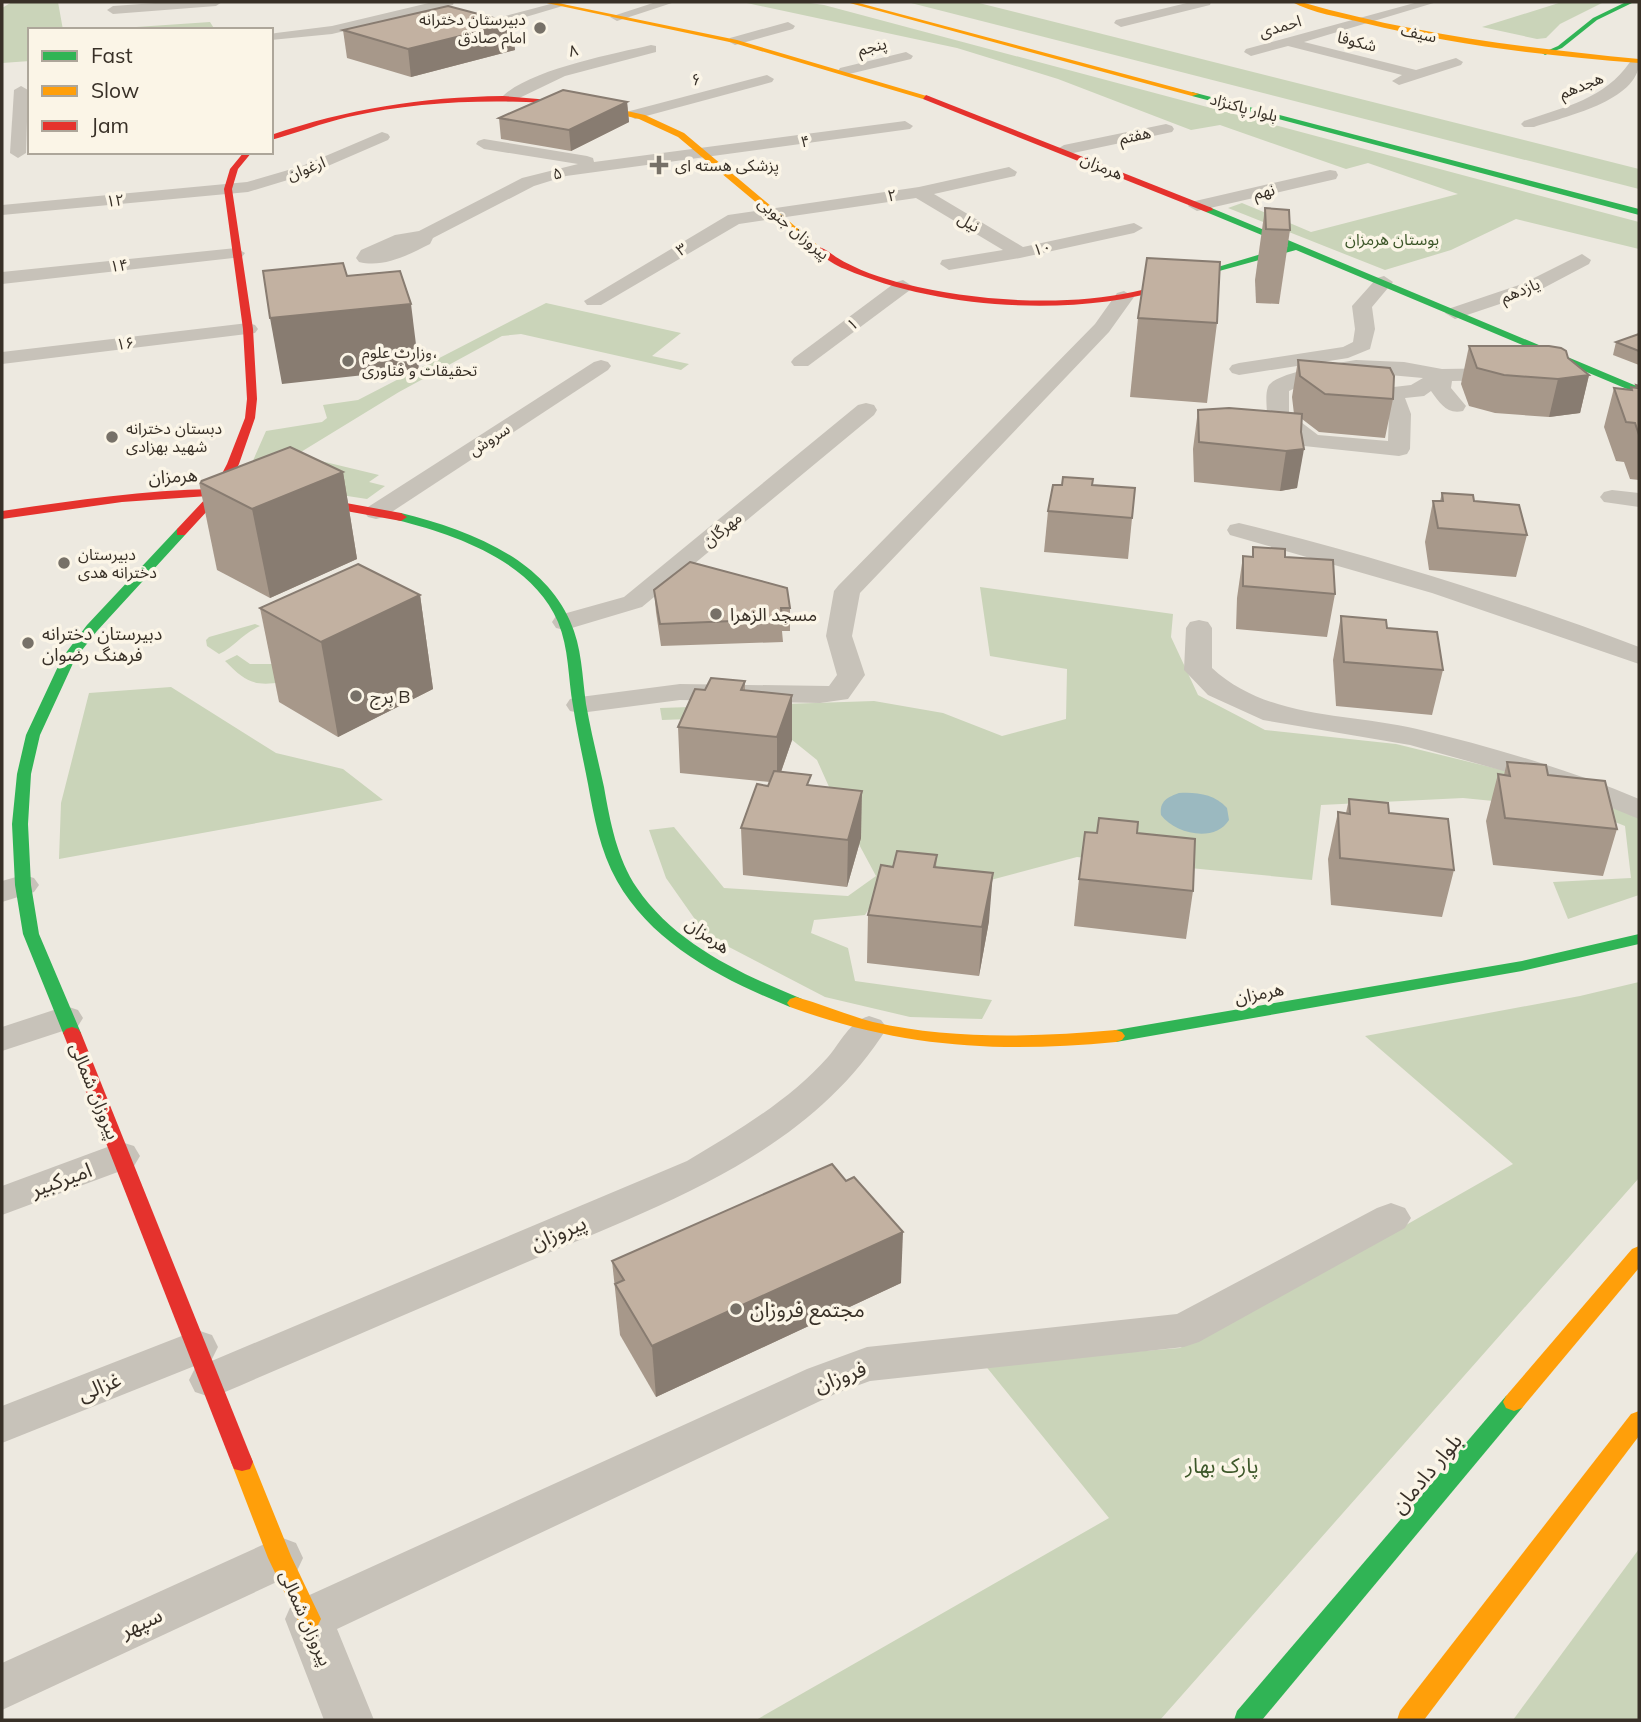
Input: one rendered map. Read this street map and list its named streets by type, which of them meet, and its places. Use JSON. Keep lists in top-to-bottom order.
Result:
{
  "streets": {
    "street": [
      "احمدی",
      "سیف",
      "شکوفا",
      "پنجم",
      "۸",
      "۶",
      "هجدهم",
      "بلوار پاکنژاد",
      "هفتم",
      "۴",
      "هرمزان",
      "ارغوان",
      "۵",
      "نهم",
      "۲",
      "۱۲",
      "نیل",
      "پیروزان جنوبی",
      "۱۰",
      "۳",
      "۱۴",
      "یازدهم",
      "۱",
      "۱۶",
      "سروش",
      "مهرگان",
      "پیروزان شمالی",
      "امیرکبیر",
      "پیروزان",
      "فروزان",
      "غزالی",
      "بلوار دادمان",
      "سپهر"
    ]
  },
  "crossings": [
    ["احمدی", "سیف"],
    ["احمدی", "شکوفا"],
    ["سیف", "هجدهم"],
    ["پنجم", "هرمزان"],
    ["۸", "پیروزان جنوبی"],
    ["۶", "پیروزان جنوبی"],
    ["هفتم", "هرمزان"],
    ["۴", "۵"],
    ["۴", "پیروزان جنوبی"],
    ["هرمزان", "نهم"],
    ["هرمزان", "پیروزان جنوبی"],
    ["هرمزان", "یازدهم"],
    ["هرمزان", "سروش"],
    ["هرمزان", "مهرگان"],
    ["هرمزان", "پیروزان شمالی"],
    ["هرمزان", "پیروزان"],
    ["ارغوان", "۱۲"],
    ["۵", "پیروزان جنوبی"],
    ["۲", "نیل"],
    ["۲", "پیروزان جنوبی"],
    ["۲", "۳"],
    ["نیل", "۱۰"],
    ["پیروزان جنوبی", "۳"],
    ["پیروزان جنوبی", "۱"],
    ["پیروزان شمالی", "امیرکبیر"],
    ["پیروزان شمالی", "پیروزان"],
    ["پیروزان شمالی", "فروزان"],
    ["پیروزان شمالی", "غزالی"],
    ["پیروزان شمالی", "سپهر"],
    ["پیروزان", "غزالی"]
  ],
  "parks": ["بوستان هرمزان", "پارک بهار"],
  "places": {
    "other": [
      "دبیرستان دخترانه امام صادق",
      "وزارت علوم، تحقیقات و فناوری",
      "دبستان دخترانه شهید بهزادی",
      "دبیرستان دخترانه هدی",
      "مسجد الزهرا",
      "دبیرستان دخترانه فرهنگ رضوان",
      "برج B",
      "مجتمع فروزان"
    ],
    "health": ["پزشکی هسته ای"]
  },
  "legend": ["Fast", "Slow", "Jam"]
}
